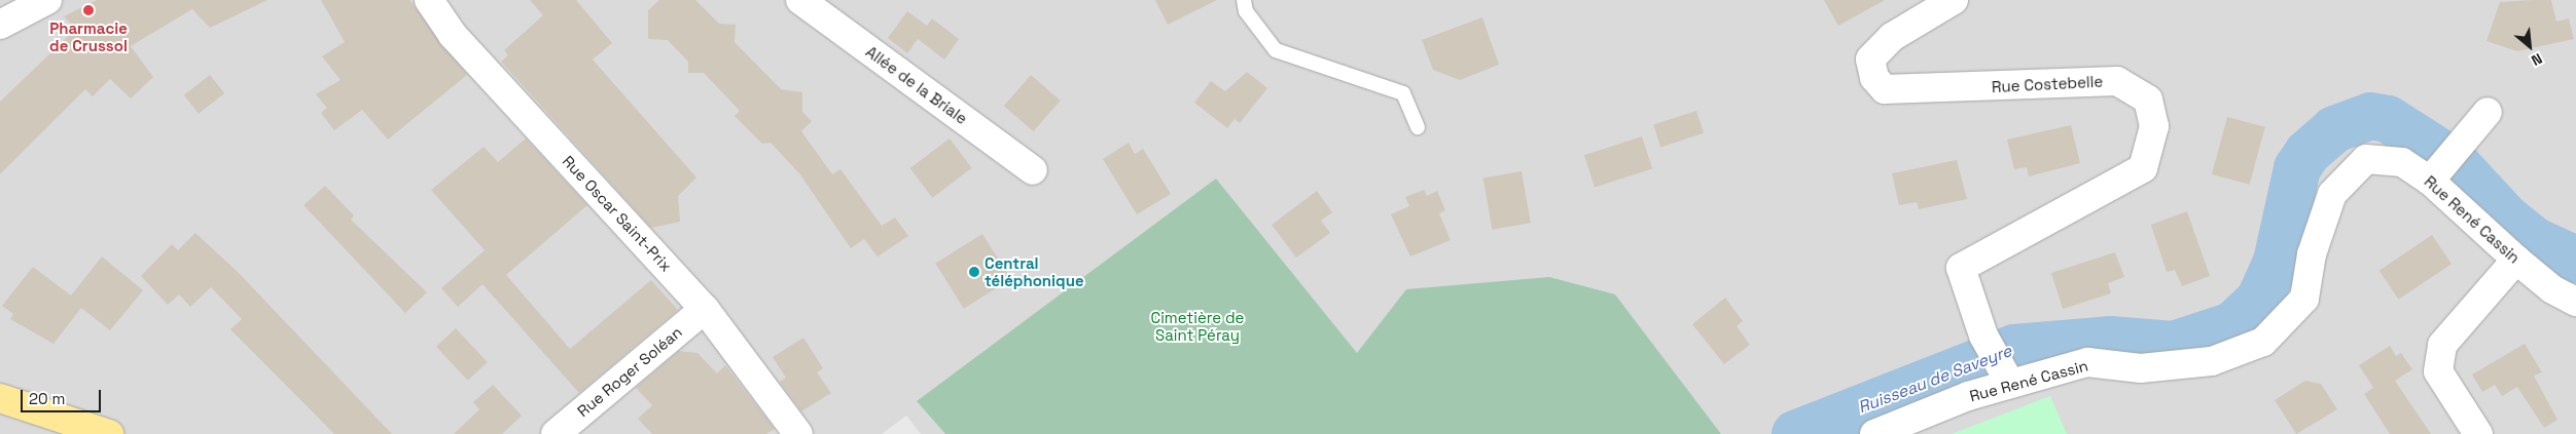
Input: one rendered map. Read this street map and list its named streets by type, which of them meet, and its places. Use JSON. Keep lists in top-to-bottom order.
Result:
{
  "streets": {
    "street": [
      "Rue Costebelle",
      "Allée de la Briale",
      "Rue Oscar Saint-Prix",
      "Rue René Cassin",
      "Rue Roger Soléan"
    ]
  },
  "crossings": [
    ["Rue Costebelle", "Rue René Cassin"],
    ["Rue Oscar Saint-Prix", "Rue Roger Soléan"]
  ],
  "water": ["Ruisseau de Saveyre"],
  "parks": ["Cimetière de Saint Péray"],
  "places": ["Pharmacie de Crussol", "Central téléphonique"],
  "scale_bar": "20 m",
  "north": "bottom right"
}
